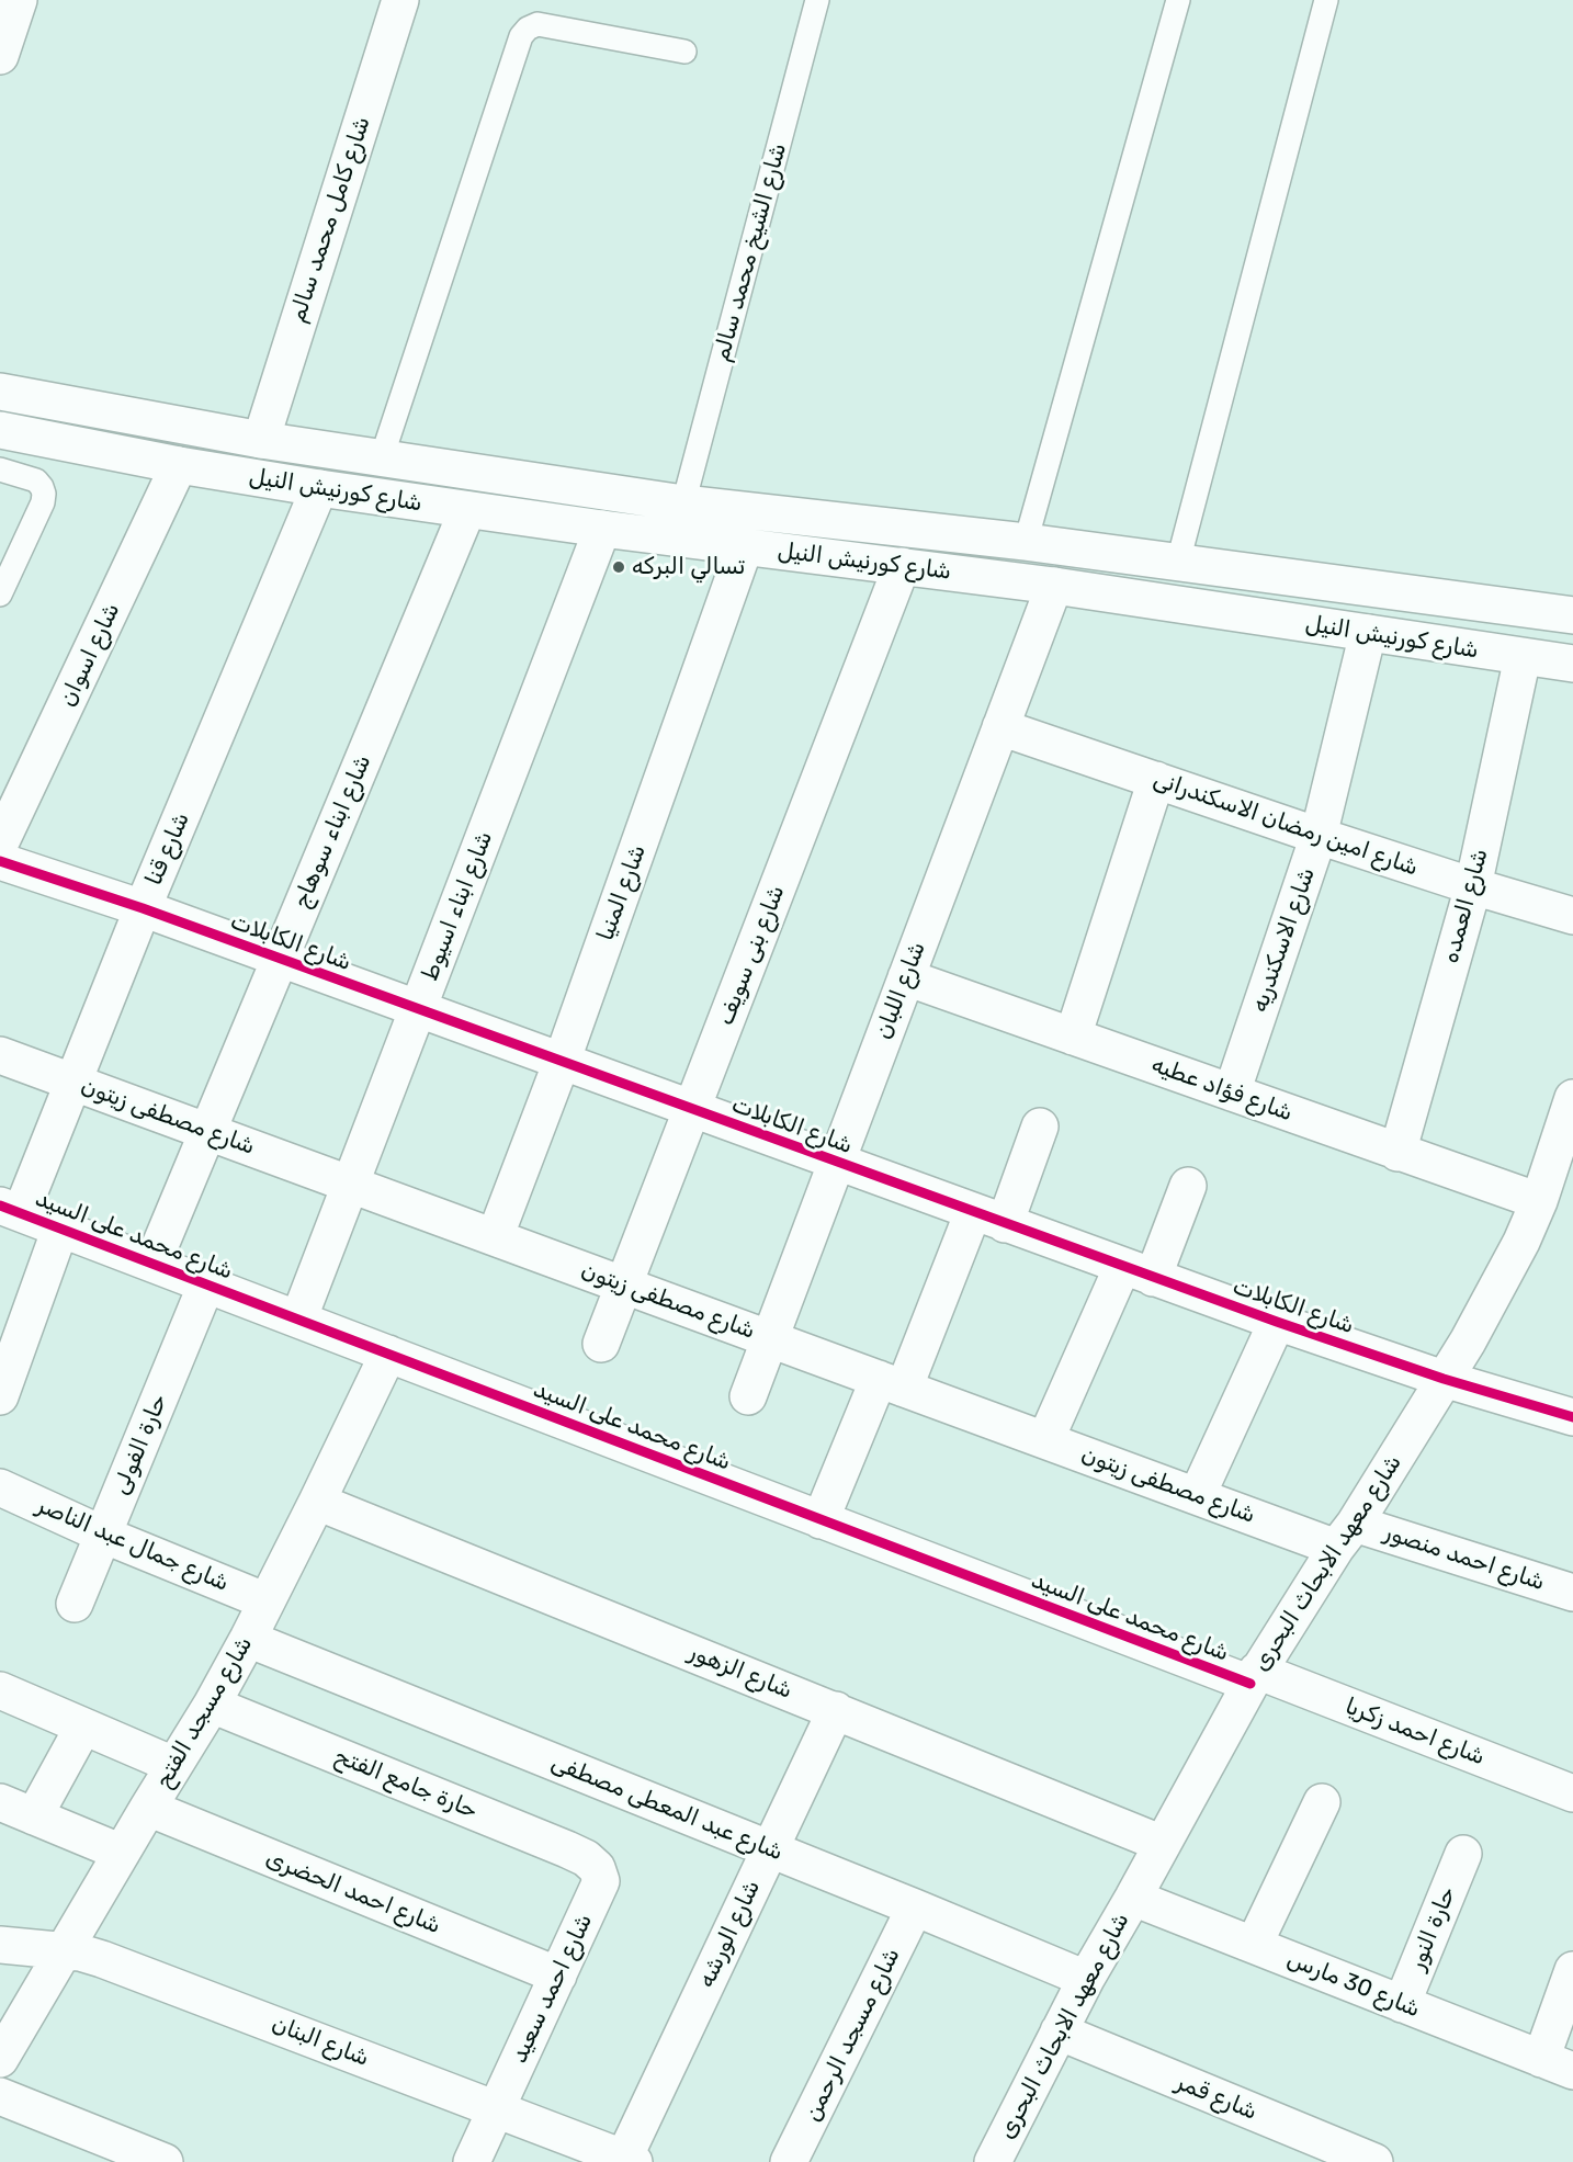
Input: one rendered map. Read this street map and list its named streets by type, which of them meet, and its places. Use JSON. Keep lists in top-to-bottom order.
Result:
{
  "streets": {
    "street": [
      "شارع كامل محمد سالم",
      "شارع كورنيش النيل",
      "شارع اسوان",
      "شارع امين رمضان الاسكندرانى",
      "شارع ابناء سوهاج",
      "شارع قنا",
      "شارع المنيا",
      "شارع ابناء اسيوط",
      "شارع العمده",
      "شارع الاسكندريه",
      "شارع الكابلات",
      "شارع بنى سويف",
      "شارع اللبان",
      "شارع فؤاد عطيه",
      "شارع مصطفى زيتون",
      "شارع محمد على السيد",
      "حارة الفولى",
      "شارع جمال عبد الناصر",
      "شارع احمد منصور",
      "شارع معهد الابحاث البحرى",
      "شارع الزهور",
      "شارع مسجد الفتح",
      "شارع احمد زكريا",
      "حارة جامع الفتح",
      "شارع عبد المعطى مصطفى",
      "شارع احمد الحضرى",
      "حارة النور",
      "شارع الورشه",
      "شارع 30 مارس",
      "شارع احمد سعيد",
      "شارع مسجد الرحمن",
      "شارع البنان",
      "شارع قمر"
    ],
    "lane": ["شارع الشيخ محمد سالم"]
  },
  "crossings": [
    ["شارع كامل محمد سالم", "شارع كورنيش النيل"],
    ["شارع الشيخ محمد سالم", "شارع كورنيش النيل"],
    ["شارع كورنيش النيل", "شارع اسوان"],
    ["شارع كورنيش النيل", "شارع ابناء سوهاج"],
    ["شارع كورنيش النيل", "شارع قنا"],
    ["شارع كورنيش النيل", "شارع المنيا"],
    ["شارع كورنيش النيل", "شارع ابناء اسيوط"],
    ["شارع كورنيش النيل", "شارع العمده"],
    ["شارع كورنيش النيل", "شارع الاسكندريه"],
    ["شارع كورنيش النيل", "شارع بنى سويف"],
    ["شارع كورنيش النيل", "شارع اللبان"],
    ["شارع امين رمضان الاسكندرانى", "شارع العمده"],
    ["شارع امين رمضان الاسكندرانى", "شارع الاسكندريه"],
    ["شارع امين رمضان الاسكندرانى", "شارع اللبان"],
    ["شارع ابناء سوهاج", "شارع الكابلات"],
    ["شارع ابناء سوهاج", "شارع مصطفى زيتون"],
    ["شارع ابناء سوهاج", "شارع محمد على السيد"],
    ["شارع قنا", "شارع الكابلات"],
    ["شارع قنا", "شارع مصطفى زيتون"],
    ["شارع قنا", "شارع محمد على السيد"],
    ["شارع المنيا", "شارع الكابلات"],
    ["شارع المنيا", "شارع مصطفى زيتون"],
    ["شارع ابناء اسيوط", "شارع الكابلات"],
    ["شارع ابناء اسيوط", "شارع مصطفى زيتون"],
    ["شارع ابناء اسيوط", "شارع محمد على السيد"],
    ["شارع العمده", "شارع فؤاد عطيه"],
    ["شارع الاسكندريه", "شارع فؤاد عطيه"],
    ["شارع الكابلات", "شارع بنى سويف"],
    ["شارع الكابلات", "شارع اللبان"],
    ["شارع الكابلات", "شارع معهد الابحاث البحرى"],
    ["شارع بنى سويف", "شارع مصطفى زيتون"],
    ["شارع اللبان", "شارع فؤاد عطيه"],
    ["شارع اللبان", "شارع مصطفى زيتون"],
    ["شارع فؤاد عطيه", "شارع معهد الابحاث البحرى"],
    ["شارع مصطفى زيتون", "شارع احمد منصور"],
    ["شارع مصطفى زيتون", "شارع معهد الابحاث البحرى"],
    ["شارع محمد على السيد", "حارة الفولى"],
    ["شارع محمد على السيد", "شارع معهد الابحاث البحرى"],
    ["شارع محمد على السيد", "شارع مسجد الفتح"],
    ["شارع محمد على السيد", "شارع احمد زكريا"],
    ["حارة الفولى", "شارع جمال عبد الناصر"],
    ["شارع جمال عبد الناصر", "شارع مسجد الفتح"],
    ["شارع احمد منصور", "شارع معهد الابحاث البحرى"],
    ["شارع معهد الابحاث البحرى", "شارع الزهور"],
    ["شارع معهد الابحاث البحرى", "شارع احمد زكريا"],
    ["شارع معهد الابحاث البحرى", "شارع عبد المعطى مصطفى"],
    ["شارع معهد الابحاث البحرى", "شارع 30 مارس"],
    ["شارع معهد الابحاث البحرى", "شارع قمر"],
    ["شارع الزهور", "شارع مسجد الفتح"],
    ["شارع الزهور", "شارع الورشه"],
    ["شارع مسجد الفتح", "حارة جامع الفتح"],
    ["شارع مسجد الفتح", "شارع عبد المعطى مصطفى"],
    ["شارع مسجد الفتح", "شارع احمد الحضرى"],
    ["شارع مسجد الفتح", "شارع البنان"],
    ["حارة جامع الفتح", "شارع احمد سعيد"],
    ["شارع عبد المعطى مصطفى", "شارع الورشه"],
    ["شارع عبد المعطى مصطفى", "شارع مسجد الرحمن"],
    ["شارع احمد الحضرى", "شارع احمد سعيد"],
    ["حارة النور", "شارع 30 مارس"],
    ["شارع الورشه", "شارع البنان"],
    ["شارع احمد سعيد", "شارع البنان"]
  ],
  "places": ["تسالي البركه"]
}
